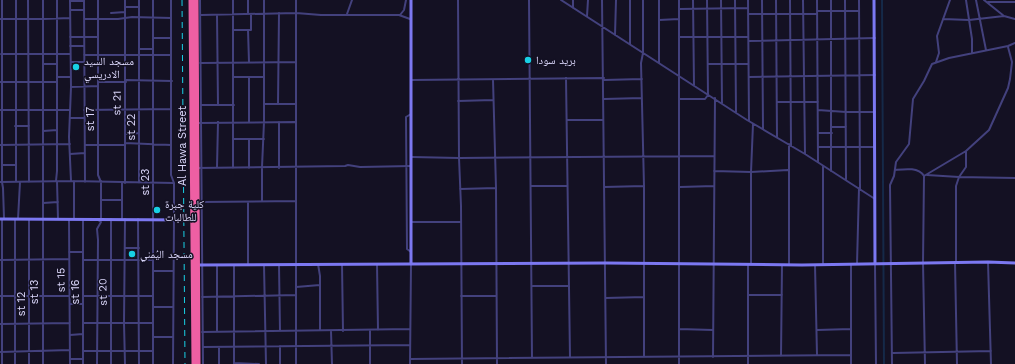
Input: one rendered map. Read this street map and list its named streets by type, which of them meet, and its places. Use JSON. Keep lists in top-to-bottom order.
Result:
{
  "streets": {
    "highway": ["Al Hawa Street"],
    "street": [
      "st 21",
      "st 17",
      "st 22",
      "st 23",
      "st 15",
      "st 13",
      "st 16",
      "st 20",
      "st 12"
    ]
  },
  "places": [
    "بريد سودا",
    "مسجد السيد الادريسي",
    "كلية جبرة للطالبات",
    "مسجد اليُمني"
  ]
}
